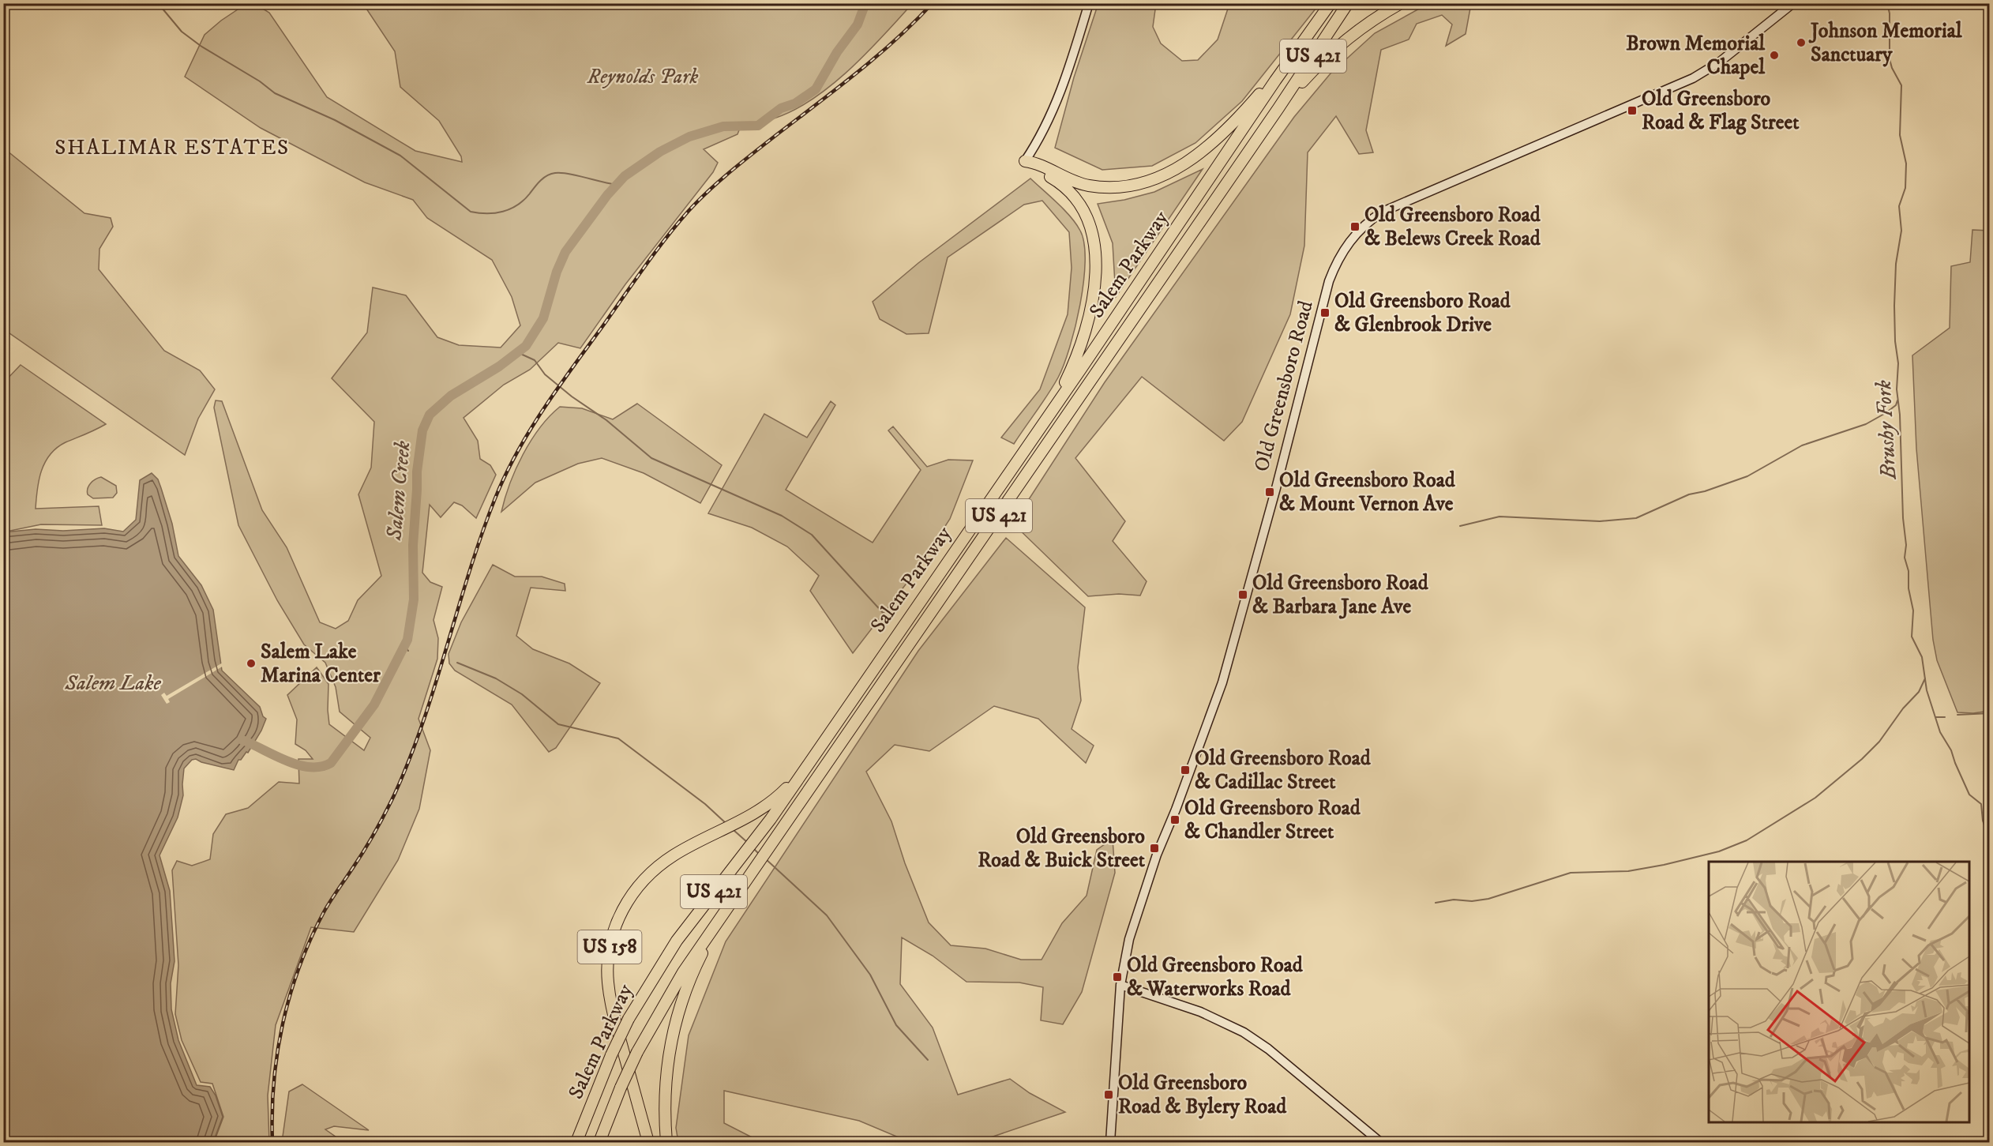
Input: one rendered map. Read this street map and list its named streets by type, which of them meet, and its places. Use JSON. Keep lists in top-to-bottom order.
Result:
{
  "streets": {
    "highway": ["US 421", "Salem Parkway", "US 158"],
    "street": ["Old Greensboro Road"]
  },
  "crossings": [
    ["Salem Parkway", "US 158"]
  ],
  "districts": ["SHALIMAR ESTATES"],
  "water": ["Brushy Fork", "Salem Creek", "Salem Lake"],
  "parks": ["Reynolds Park"],
  "places": {
    "other": ["Johnson Memorial Sanctuary", "Brown Memorial Chapel", "Salem Lake Marina Center"],
    "transit": [
      "Old Greensboro Road & Flag Street",
      "Old Greensboro Road & Belews Creek Road",
      "Old Greensboro Road & Glenbrook Drive",
      "Old Greensboro Road & Mount Vernon Ave",
      "Old Greensboro Road & Barbara Jane Ave",
      "Old Greensboro Road & Cadillac Street",
      "Old Greensboro Road & Chandler Street",
      "Old Greensboro Road & Buick Street",
      "Old Greensboro Road & Waterworks Road",
      "Old Greensboro Road & Bylery Road"
    ]
  }
}
